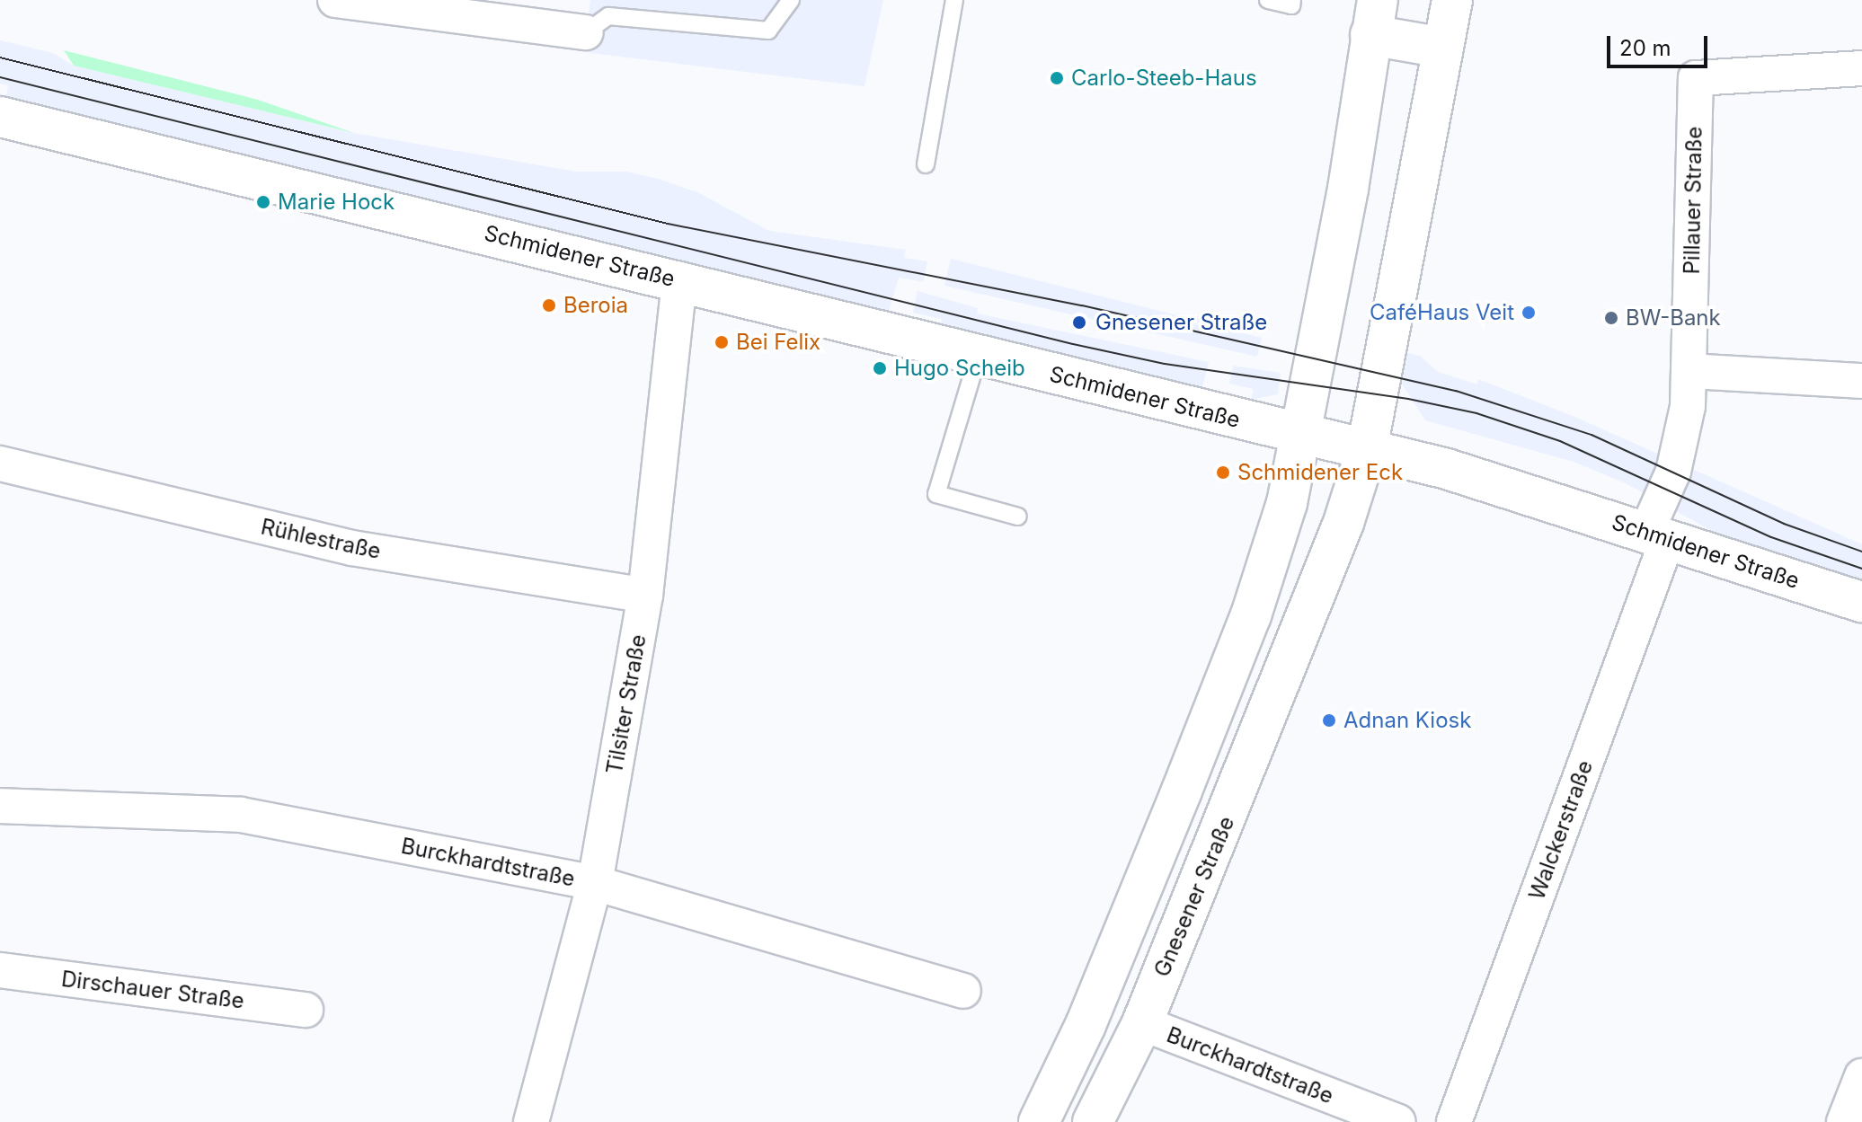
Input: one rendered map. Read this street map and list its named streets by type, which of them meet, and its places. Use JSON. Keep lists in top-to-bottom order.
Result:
{
  "streets": {
    "main road": ["Schmidener Straße", "Gnesener Straße"],
    "street": [
      "Pillauer Straße",
      "Rühlestraße",
      "Tilsiter Straße",
      "Walckerstraße",
      "Burckhardtstraße",
      "Dirschauer Straße"
    ]
  },
  "crossings": [
    ["Pillauer Straße", "Schmidener Straße"],
    ["Pillauer Straße", "Walckerstraße"],
    ["Schmidener Straße", "Tilsiter Straße"],
    ["Schmidener Straße", "Walckerstraße"],
    ["Schmidener Straße", "Gnesener Straße"],
    ["Rühlestraße", "Tilsiter Straße"],
    ["Tilsiter Straße", "Burckhardtstraße"],
    ["Burckhardtstraße", "Gnesener Straße"]
  ],
  "places": [
    "Carlo-Steeb-Haus",
    "Marie Hock",
    "Beroia",
    "CaféHaus Veit",
    "BW-Bank",
    "Gnesener Straße",
    "Bei Felix",
    "Hugo Scheib",
    "Schmidener Eck",
    "Adnan Kiosk"
  ],
  "scale_bar": "20 m"
}
